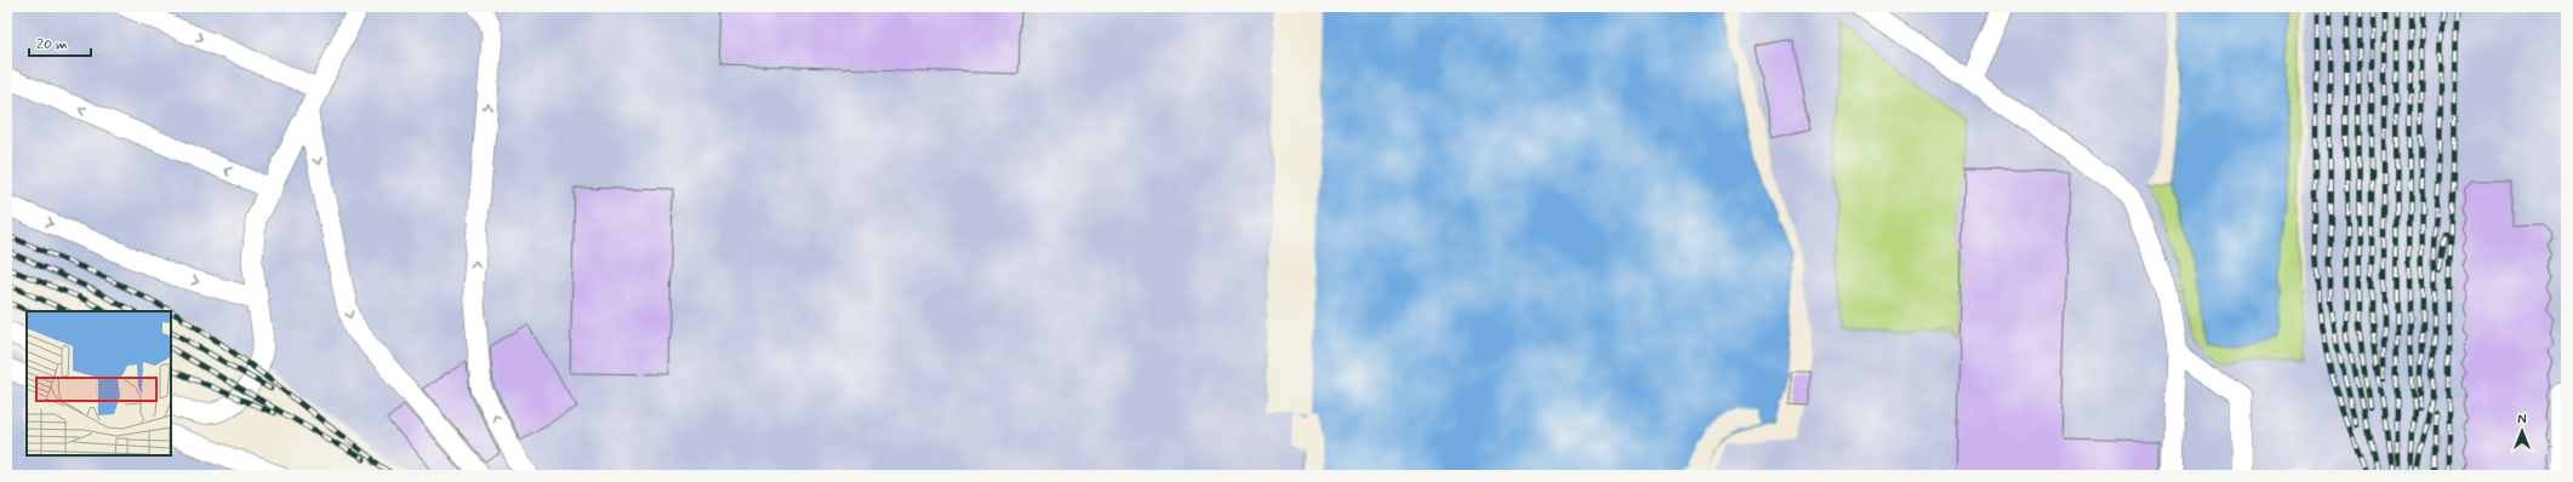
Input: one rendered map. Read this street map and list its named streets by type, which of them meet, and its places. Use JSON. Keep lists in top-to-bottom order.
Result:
{
  "scale_bar": "20 m",
  "north": "top"
}
